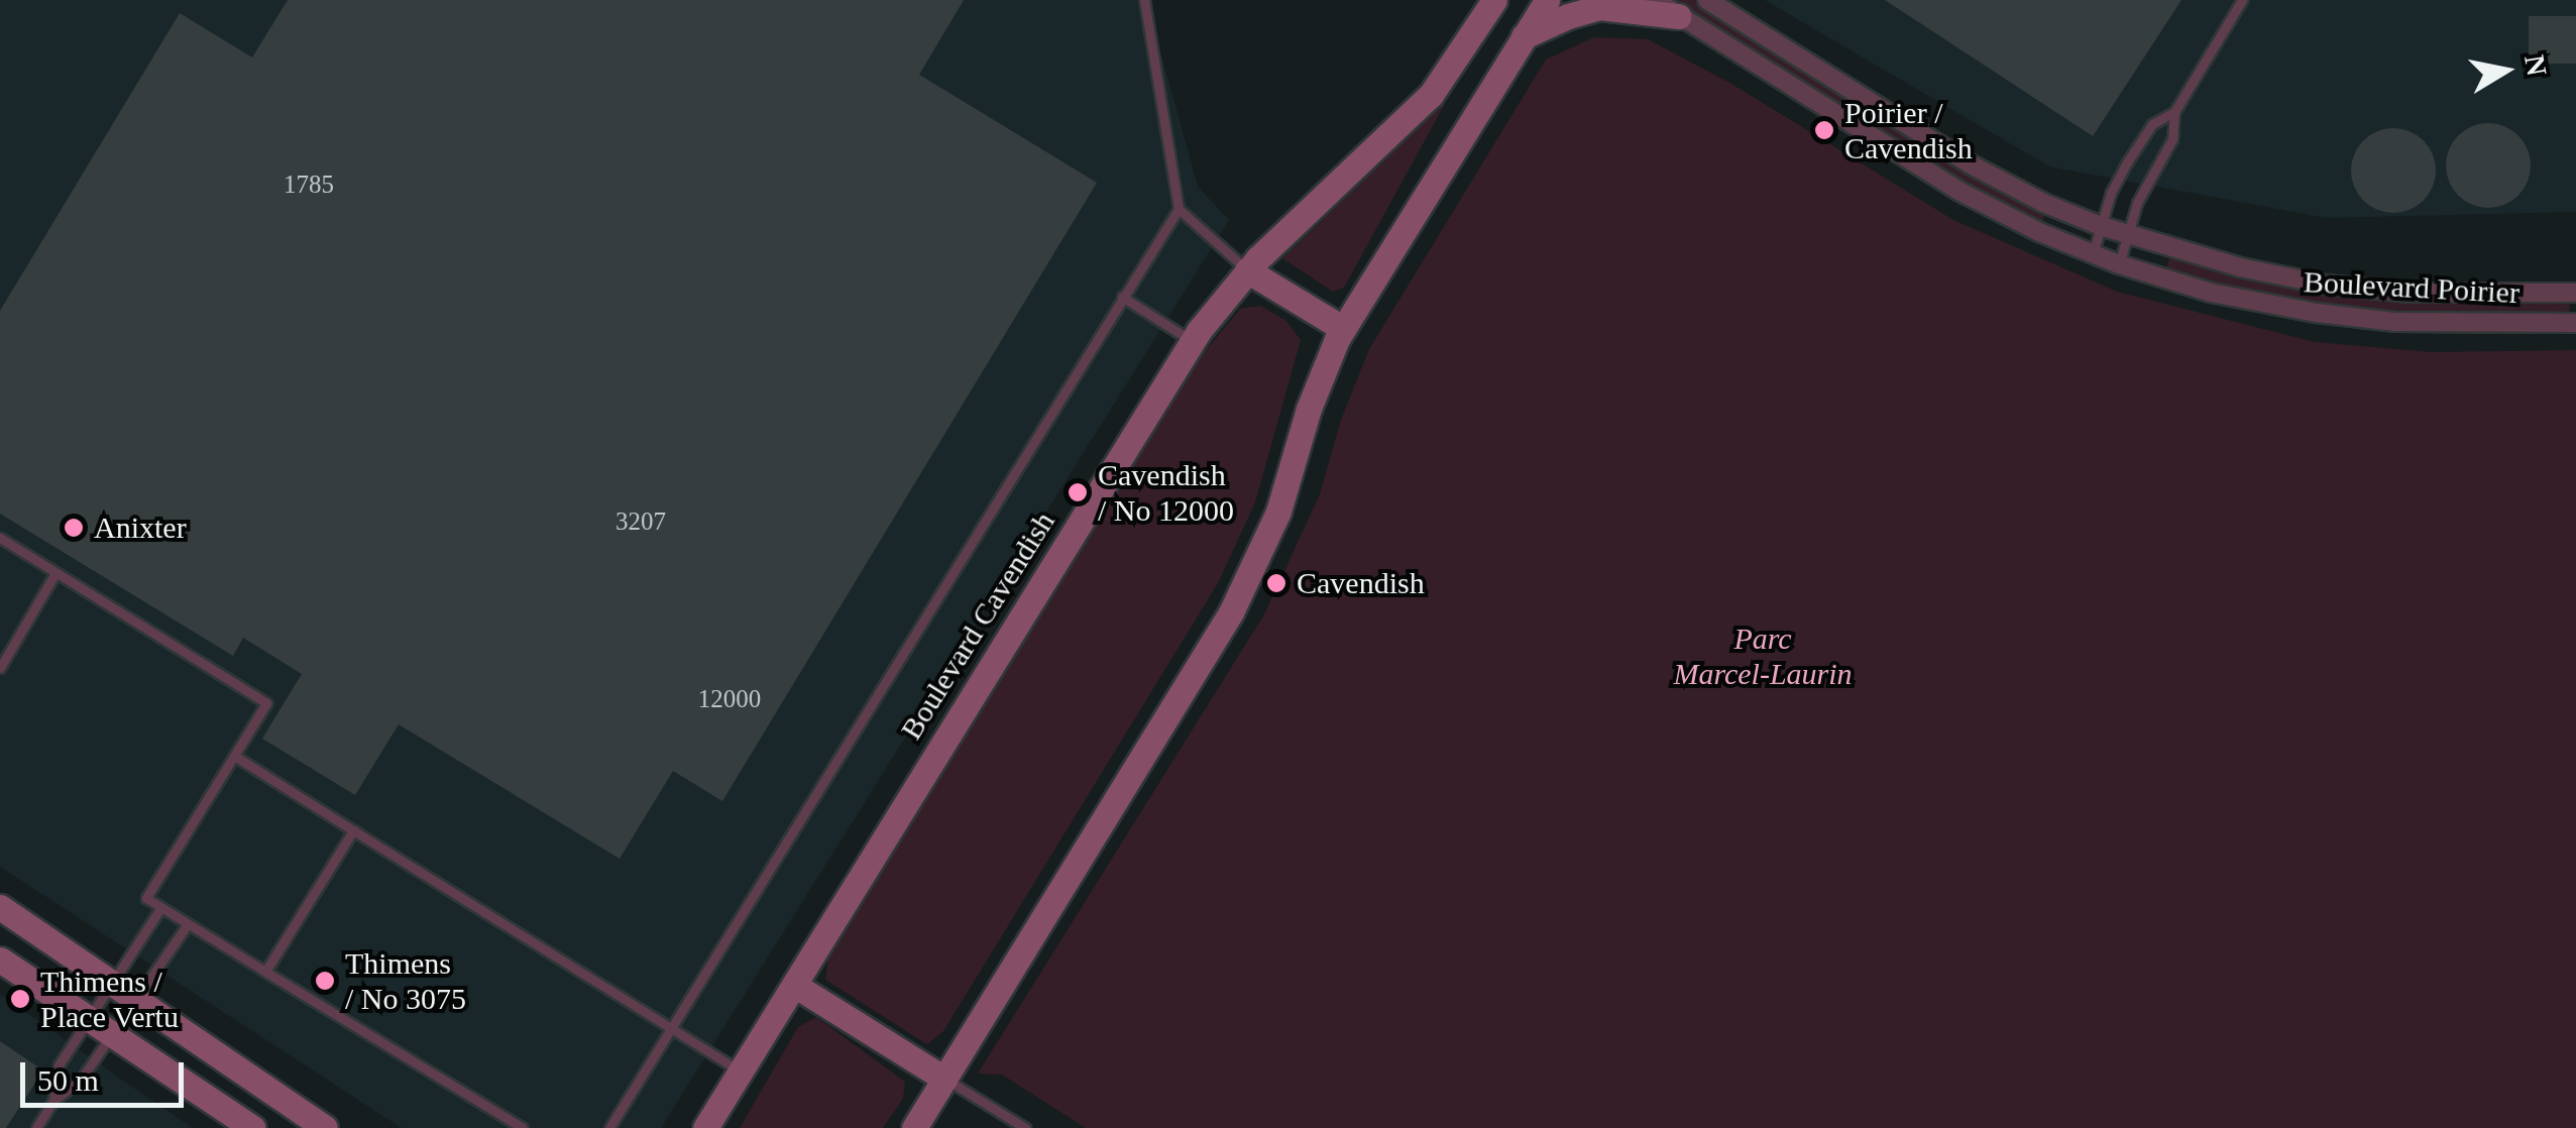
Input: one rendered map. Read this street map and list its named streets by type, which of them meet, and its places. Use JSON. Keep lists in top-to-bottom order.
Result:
{
  "streets": {
    "main road": ["Boulevard Cavendish"],
    "street": ["Boulevard Poirier"]
  },
  "parks": ["Parc Marcel-Laurin"],
  "places": [
    "Poirier / Cavendish",
    "Cavendish / No 12000",
    "Anixter",
    "Cavendish",
    "Thimens / No 3075",
    "Thimens / Place Vertu"
  ],
  "house_numbers": ["1785", "3207", "12000"],
  "scale_bar": "50 m",
  "north": "right"
}
